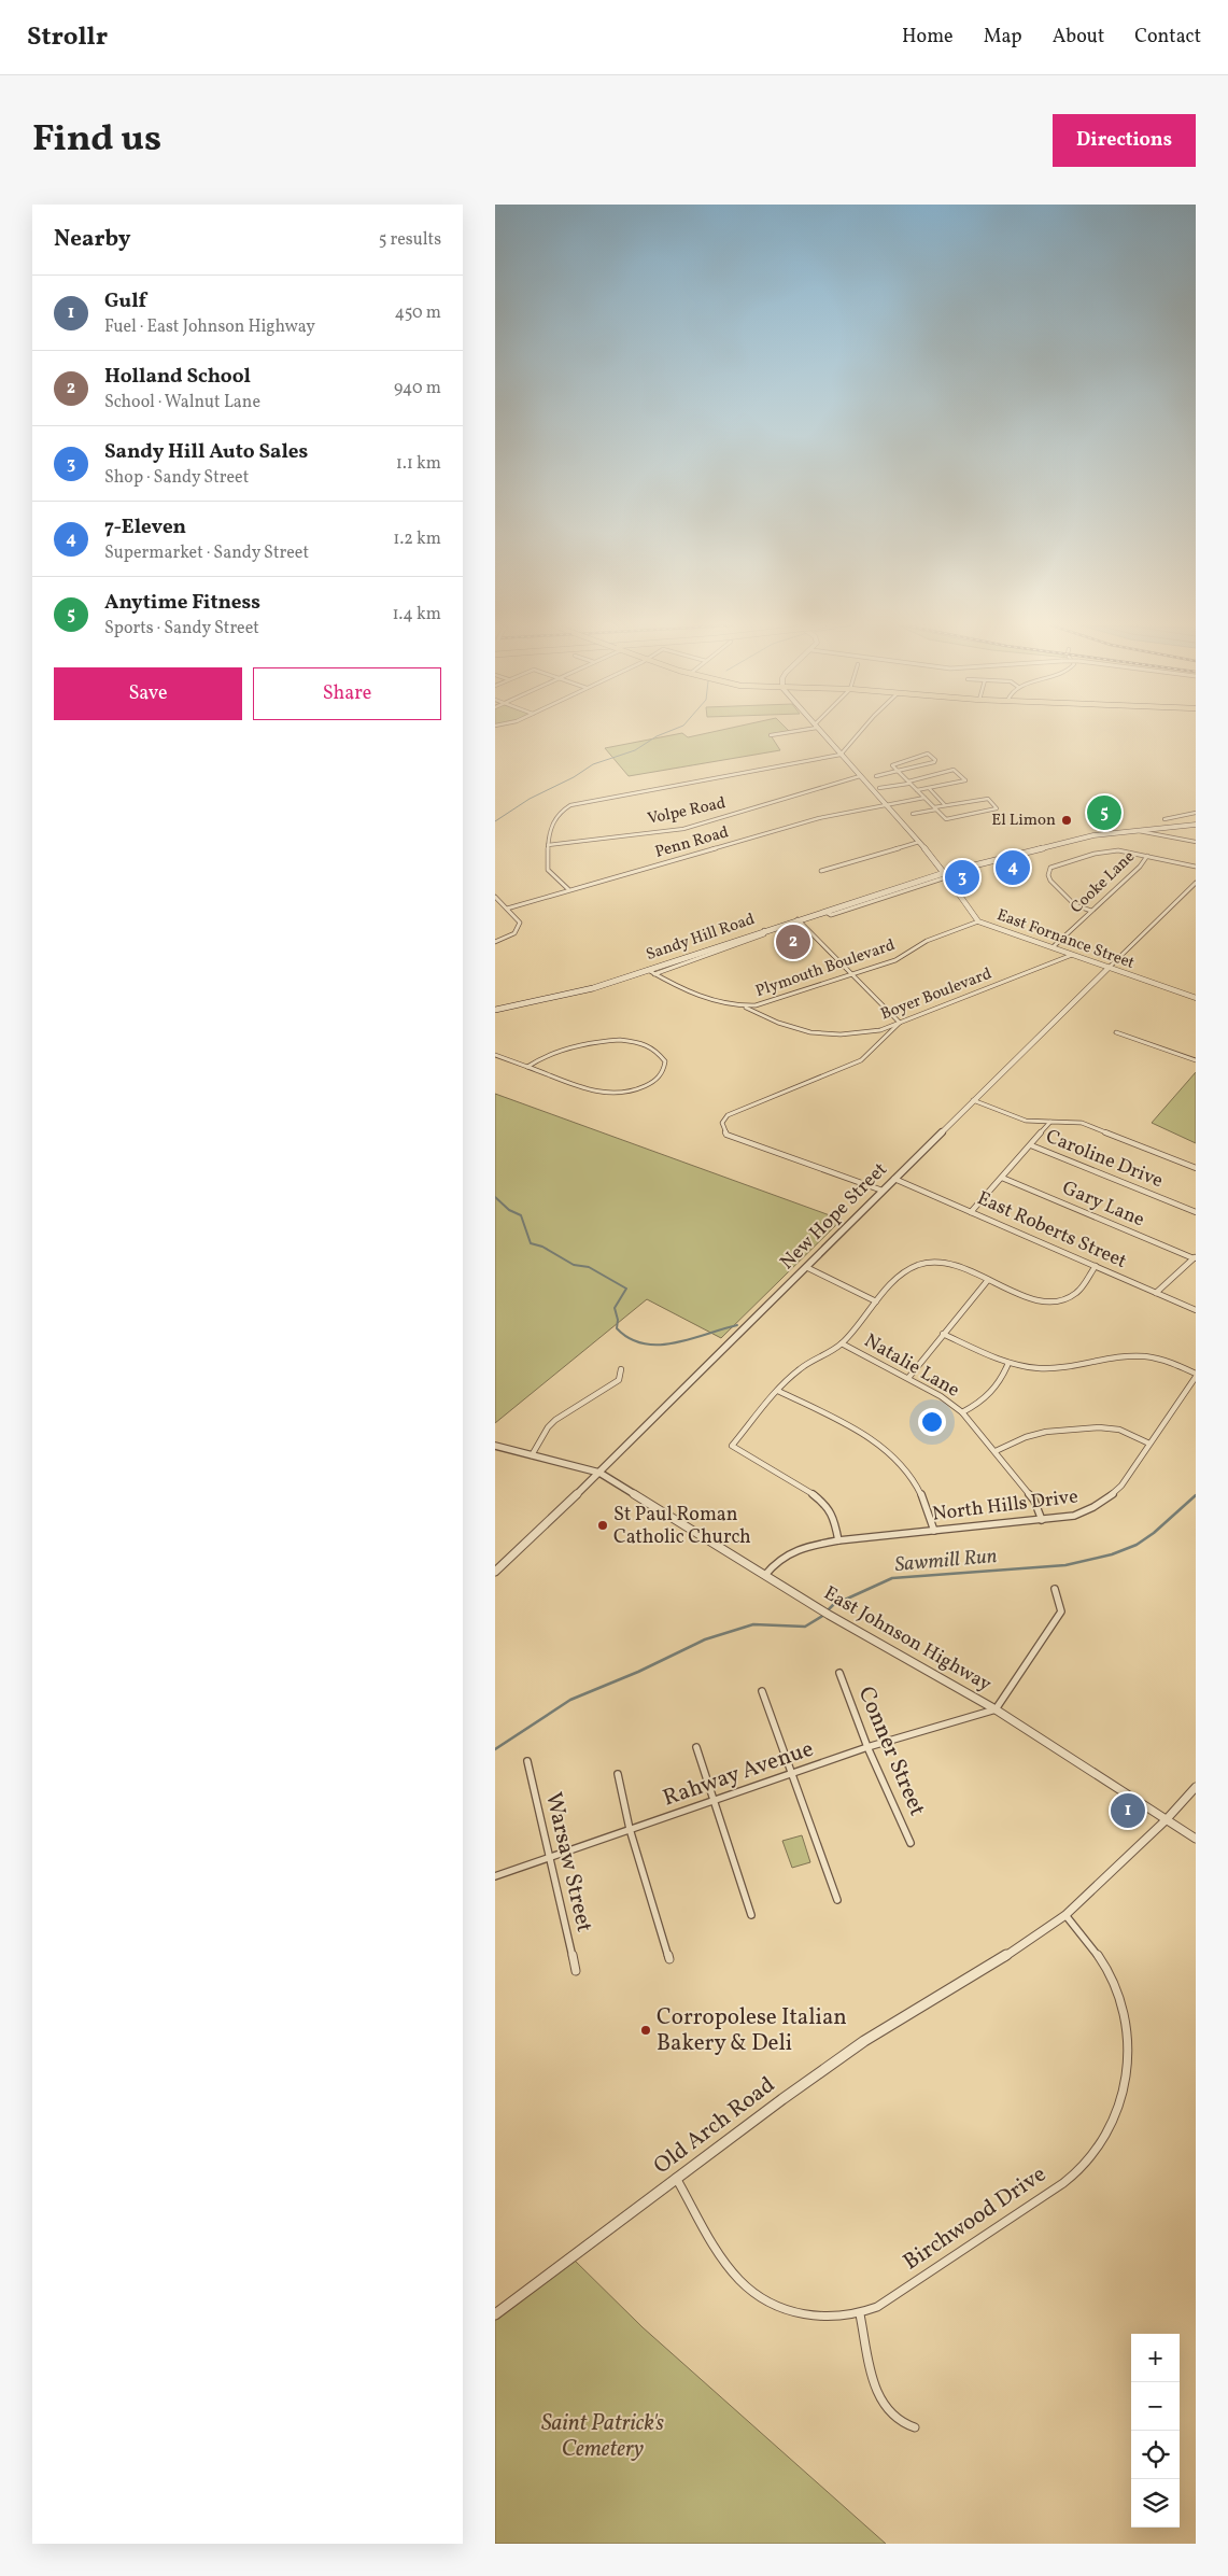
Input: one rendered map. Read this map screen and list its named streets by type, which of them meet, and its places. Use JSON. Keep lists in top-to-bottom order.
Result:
{
  "streets": {
    "main road": ["Sandy Hill Road"],
    "street": [
      "Volpe Road",
      "Penn Road",
      "Cooke Lane",
      "East Fornance Street",
      "Plymouth Boulevard",
      "Boyer Boulevard",
      "Caroline Drive",
      "Gary Lane",
      "New Hope Street",
      "East Roberts Street",
      "Natalie Lane",
      "North Hills Drive",
      "East Johnson Highway",
      "Conner Street",
      "Rahway Avenue",
      "Warsaw Street",
      "Old Arch Road",
      "Birchwood Drive"
    ]
  },
  "crossings": [
    ["Cooke Lane", "East Fornance Street"],
    ["Sandy Hill Road", "East Fornance Street"],
    ["Sandy Hill Road", "Plymouth Boulevard"],
    ["East Fornance Street", "Plymouth Boulevard"],
    ["East Fornance Street", "Boyer Boulevard"],
    ["East Fornance Street", "New Hope Street"],
    ["Plymouth Boulevard", "Boyer Boulevard"],
    ["New Hope Street", "East Roberts Street"],
    ["New Hope Street", "East Johnson Highway"],
    ["Natalie Lane", "North Hills Drive"],
    ["North Hills Drive", "East Johnson Highway"],
    ["East Johnson Highway", "Rahway Avenue"],
    ["East Johnson Highway", "Old Arch Road"],
    ["Conner Street", "Rahway Avenue"],
    ["Rahway Avenue", "Warsaw Street"],
    ["Old Arch Road", "Birchwood Drive"]
  ],
  "water": ["Sawmill Run"],
  "parks": ["Saint Patrick's Cemetery"],
  "places": ["El Limon", "St Paul Roman Catholic Church", "Corropolese Italian Bakery & Deli"],
  "page": {
    "header": "Strollr",
    "nav": [
      "Home",
      "Map",
      "About",
      "Contact"
    ],
    "title": "Find us",
    "buttons": [
      "Directions",
      ["Save", "Share"]
    ],
    "heading": ["Nearby", "5 results"],
    "list": [
      {
        "mark": "1",
        "name": "Gulf",
        "note": "Fuel · East Johnson Highway",
        "value": "450 m"
      },
      {
        "mark": "2",
        "name": "Holland School",
        "note": "School · Walnut Lane",
        "value": "940 m"
      },
      {
        "mark": "3",
        "name": "Sandy Hill Auto Sales",
        "note": "Shop · Sandy Street",
        "value": "1.1 km"
      },
      {
        "mark": "4",
        "name": "7-Eleven",
        "note": "Supermarket · Sandy Street",
        "value": "1.2 km"
      },
      {
        "mark": "5",
        "name": "Anytime Fitness",
        "note": "Sports · Sandy Street",
        "value": "1.4 km"
      }
    ],
    "pins": [
      "5",
      "4",
      "3",
      "2",
      "1"
    ],
    "map_buttons": ["+", "−"]
  }
}
